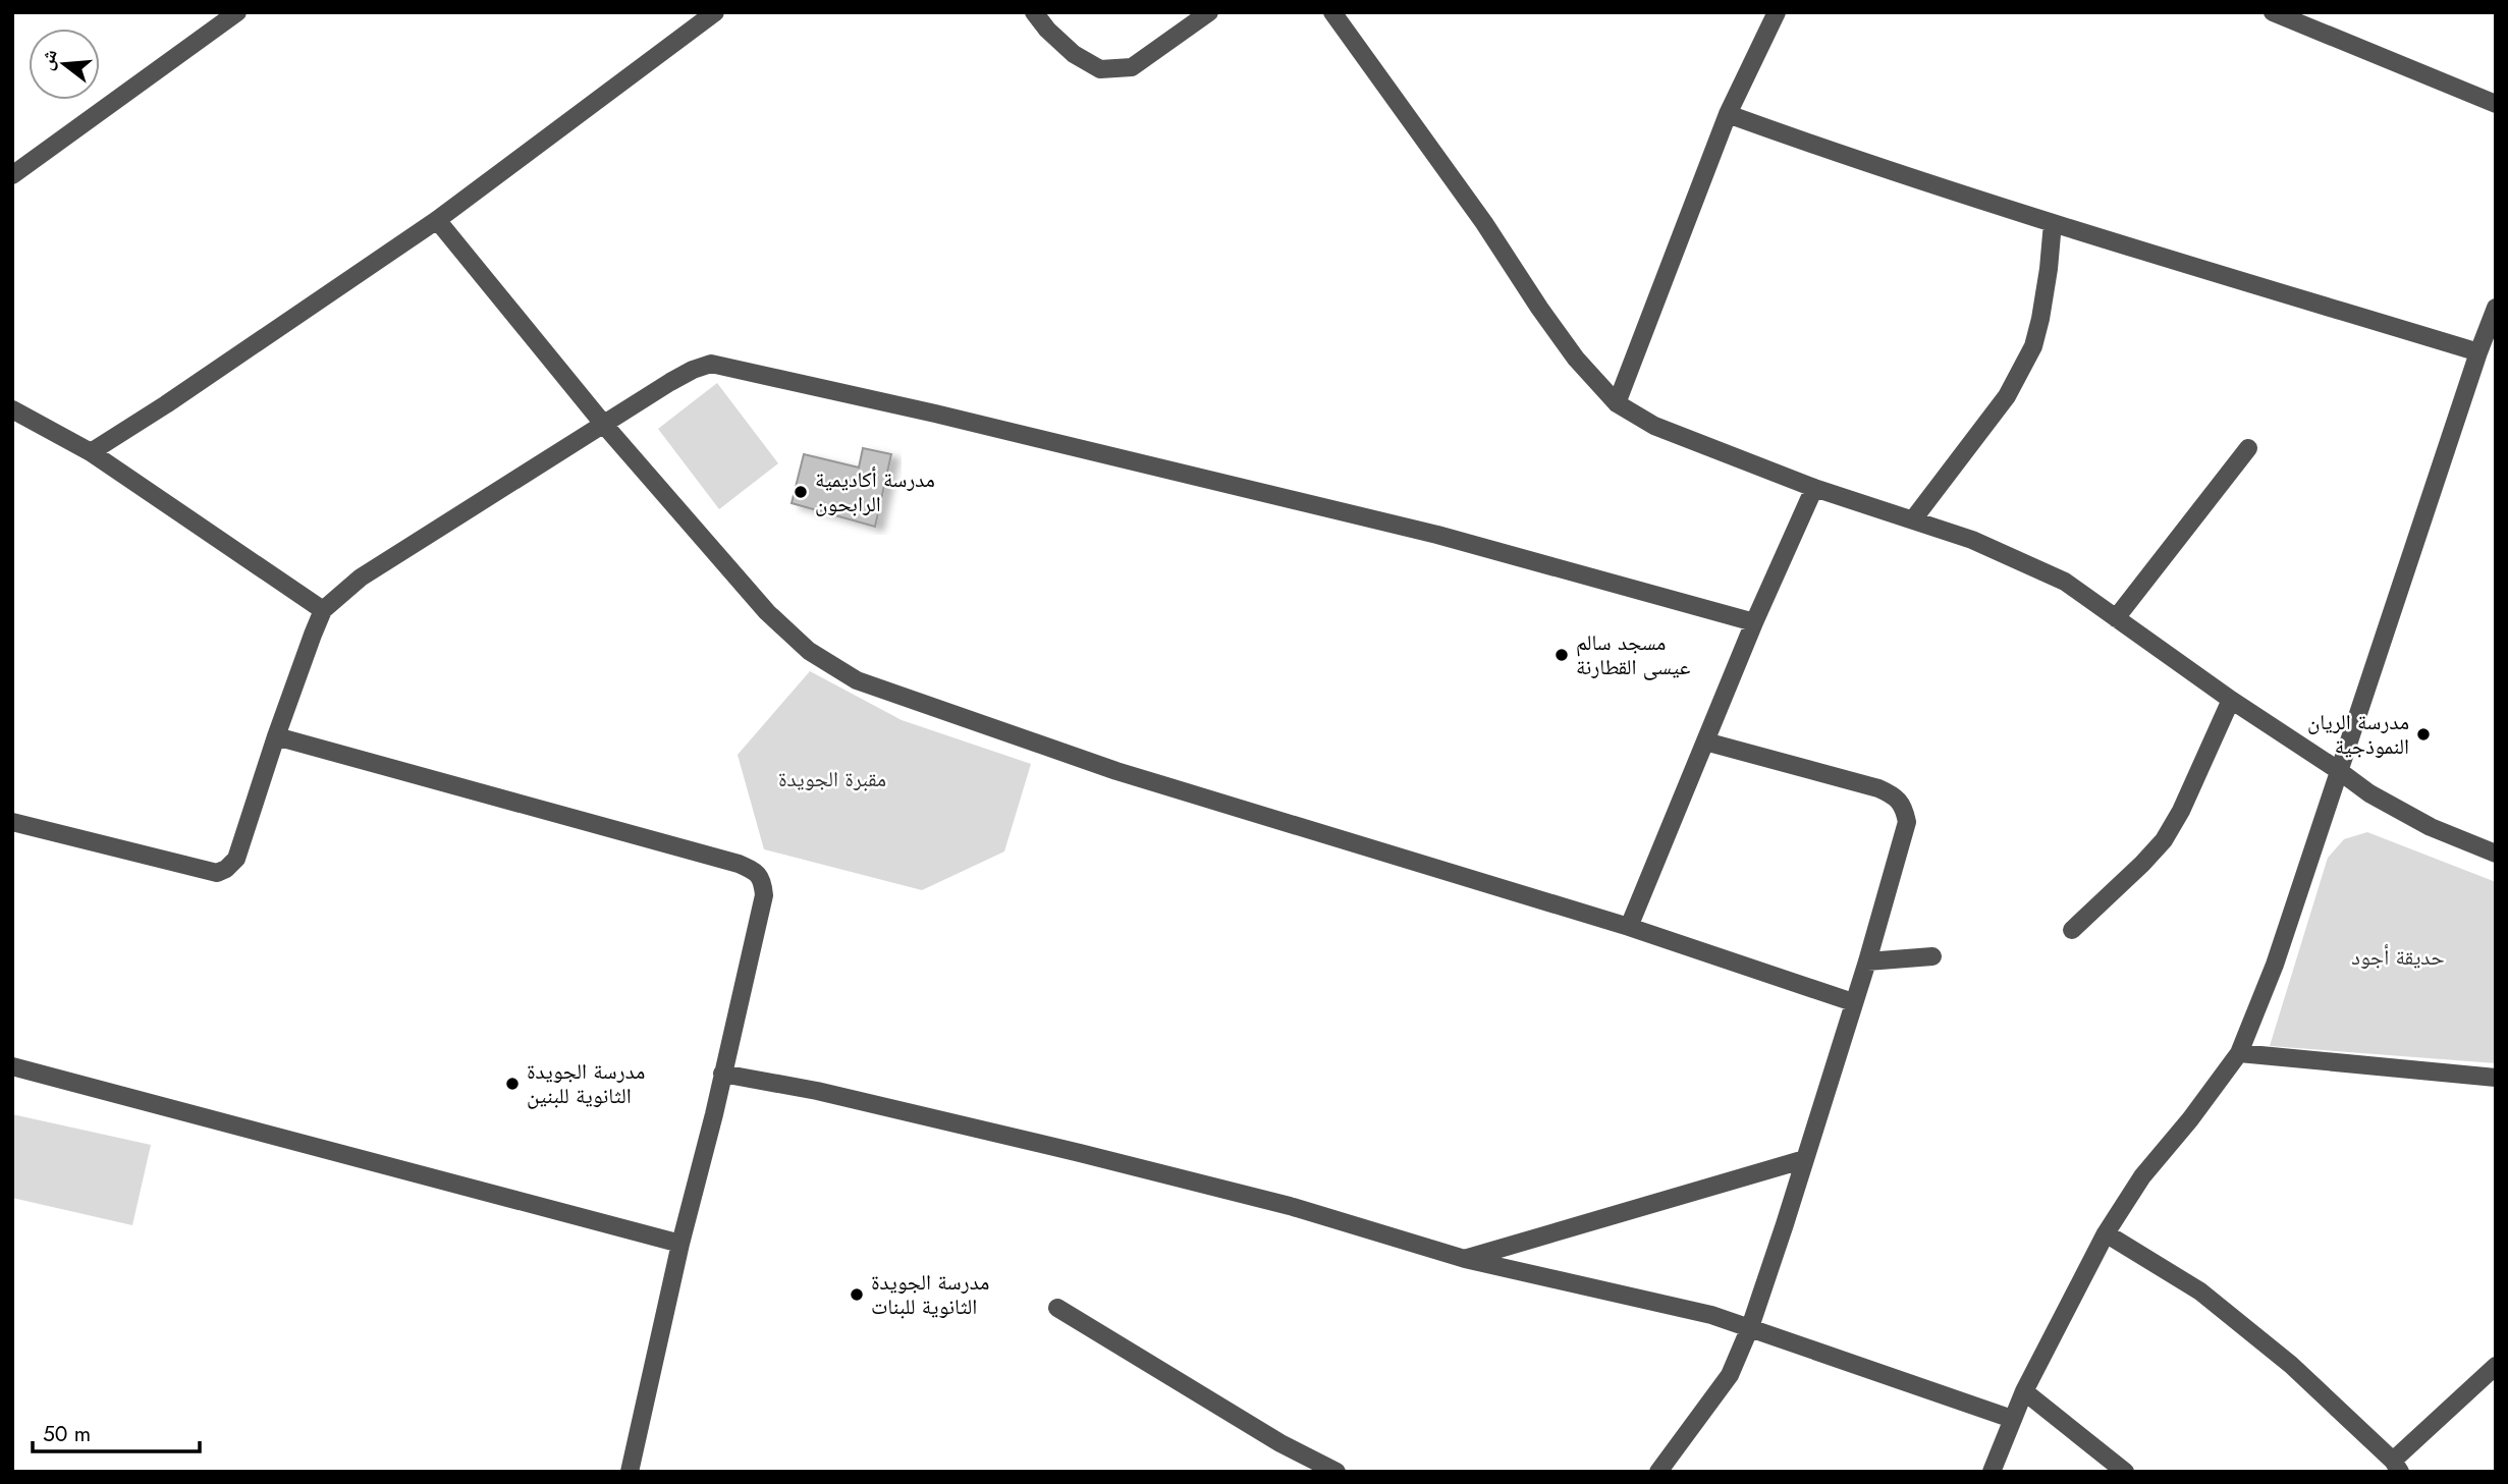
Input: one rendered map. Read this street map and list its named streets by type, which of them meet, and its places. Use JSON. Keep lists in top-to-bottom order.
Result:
{
  "parks": ["مقبرة الجويدة", "حديقة أجود"],
  "places": [
    "مدرسة أكاديمية الرابحون",
    "مسجد سالم عيسى القطارنة",
    "مدرسة الريان النموذجية",
    "مدرسة الجويدة الثانوية للبنين",
    "مدرسة الجويدة الثانوية للبنات"
  ],
  "scale_bar": "50 m",
  "north": "left"
}
